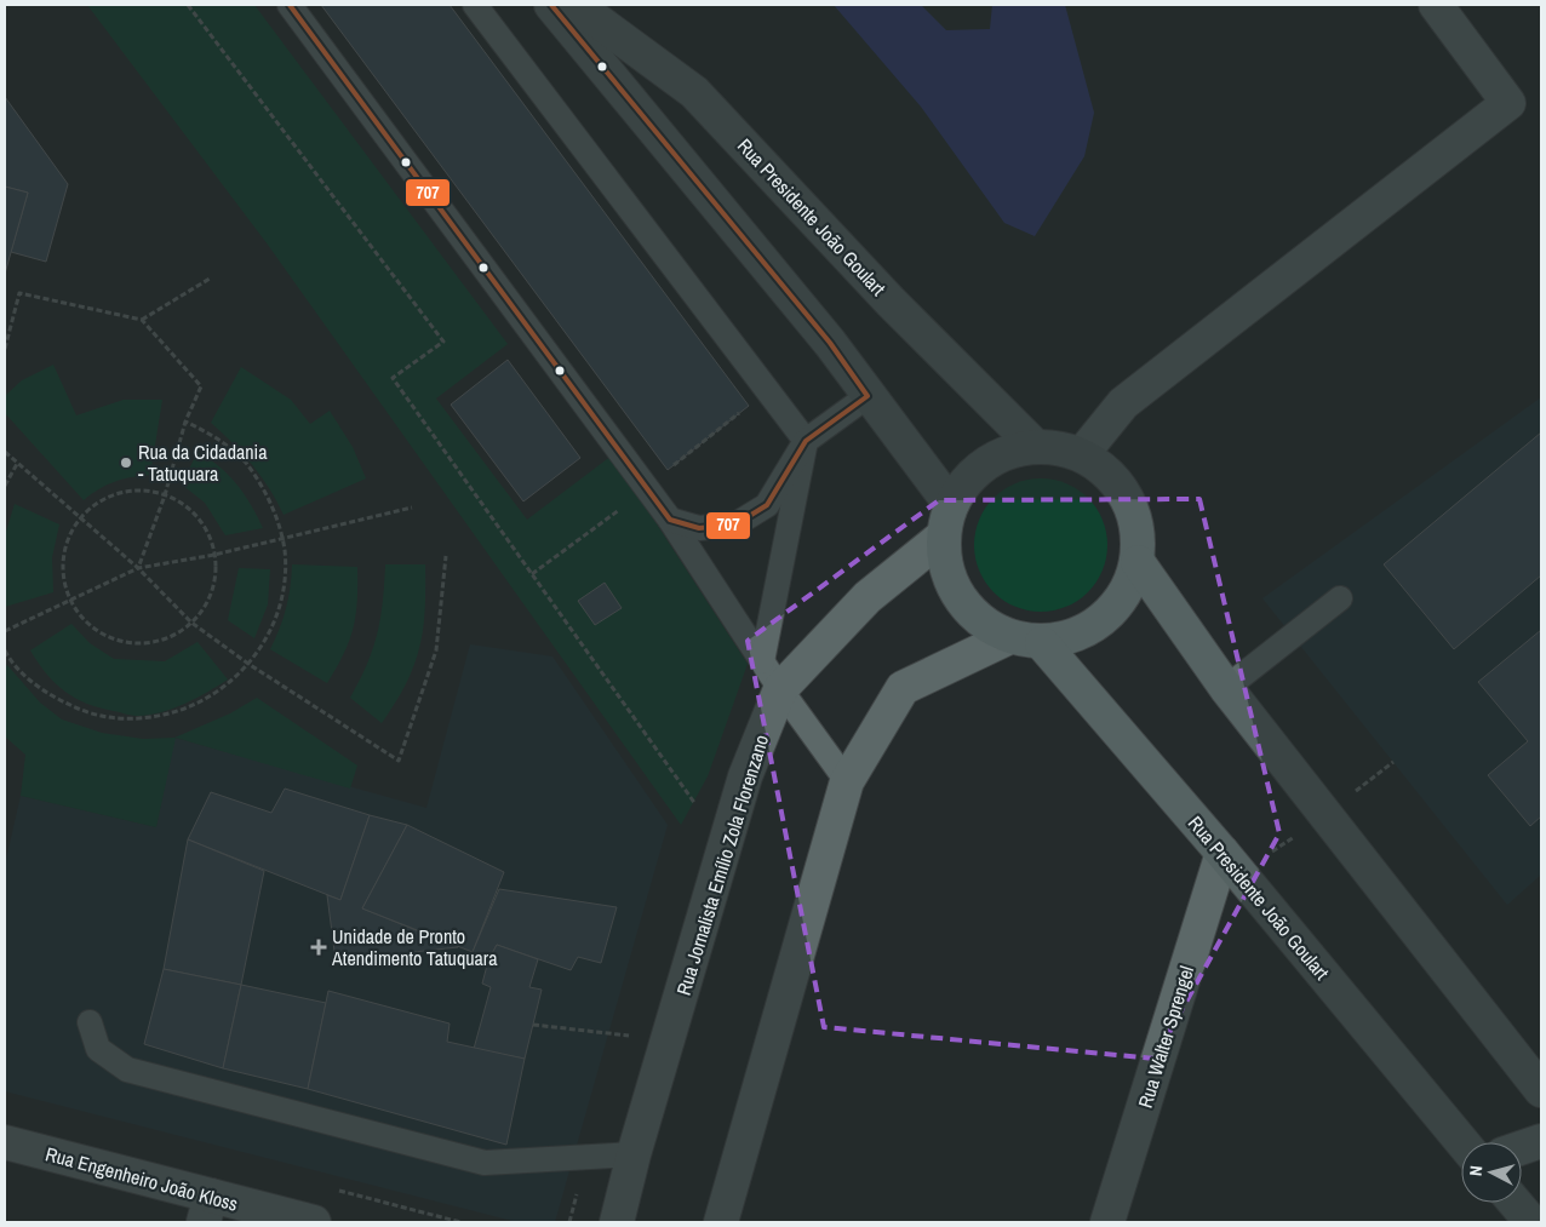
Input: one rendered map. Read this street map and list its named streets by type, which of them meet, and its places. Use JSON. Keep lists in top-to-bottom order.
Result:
{
  "streets": {
    "main road": ["Rua Presidente João Goulart"],
    "street": ["Rua Jornalista Emílio Zola Florenzano", "Rua Walter Sprengel", "Rua Engenheiro João Kloss"]
  },
  "crossings": [
    ["Rua Presidente João Goulart", "Rua Jornalista Emílio Zola Florenzano"],
    ["Rua Presidente João Goulart", "Rua Walter Sprengel"]
  ],
  "places": {
    "other": ["Rua da Cidadania - Tatuquara"],
    "health": ["Unidade de Pronto Atendimento Tatuquara"]
  },
  "lines": ["transit line 707"],
  "north": "left"
}
